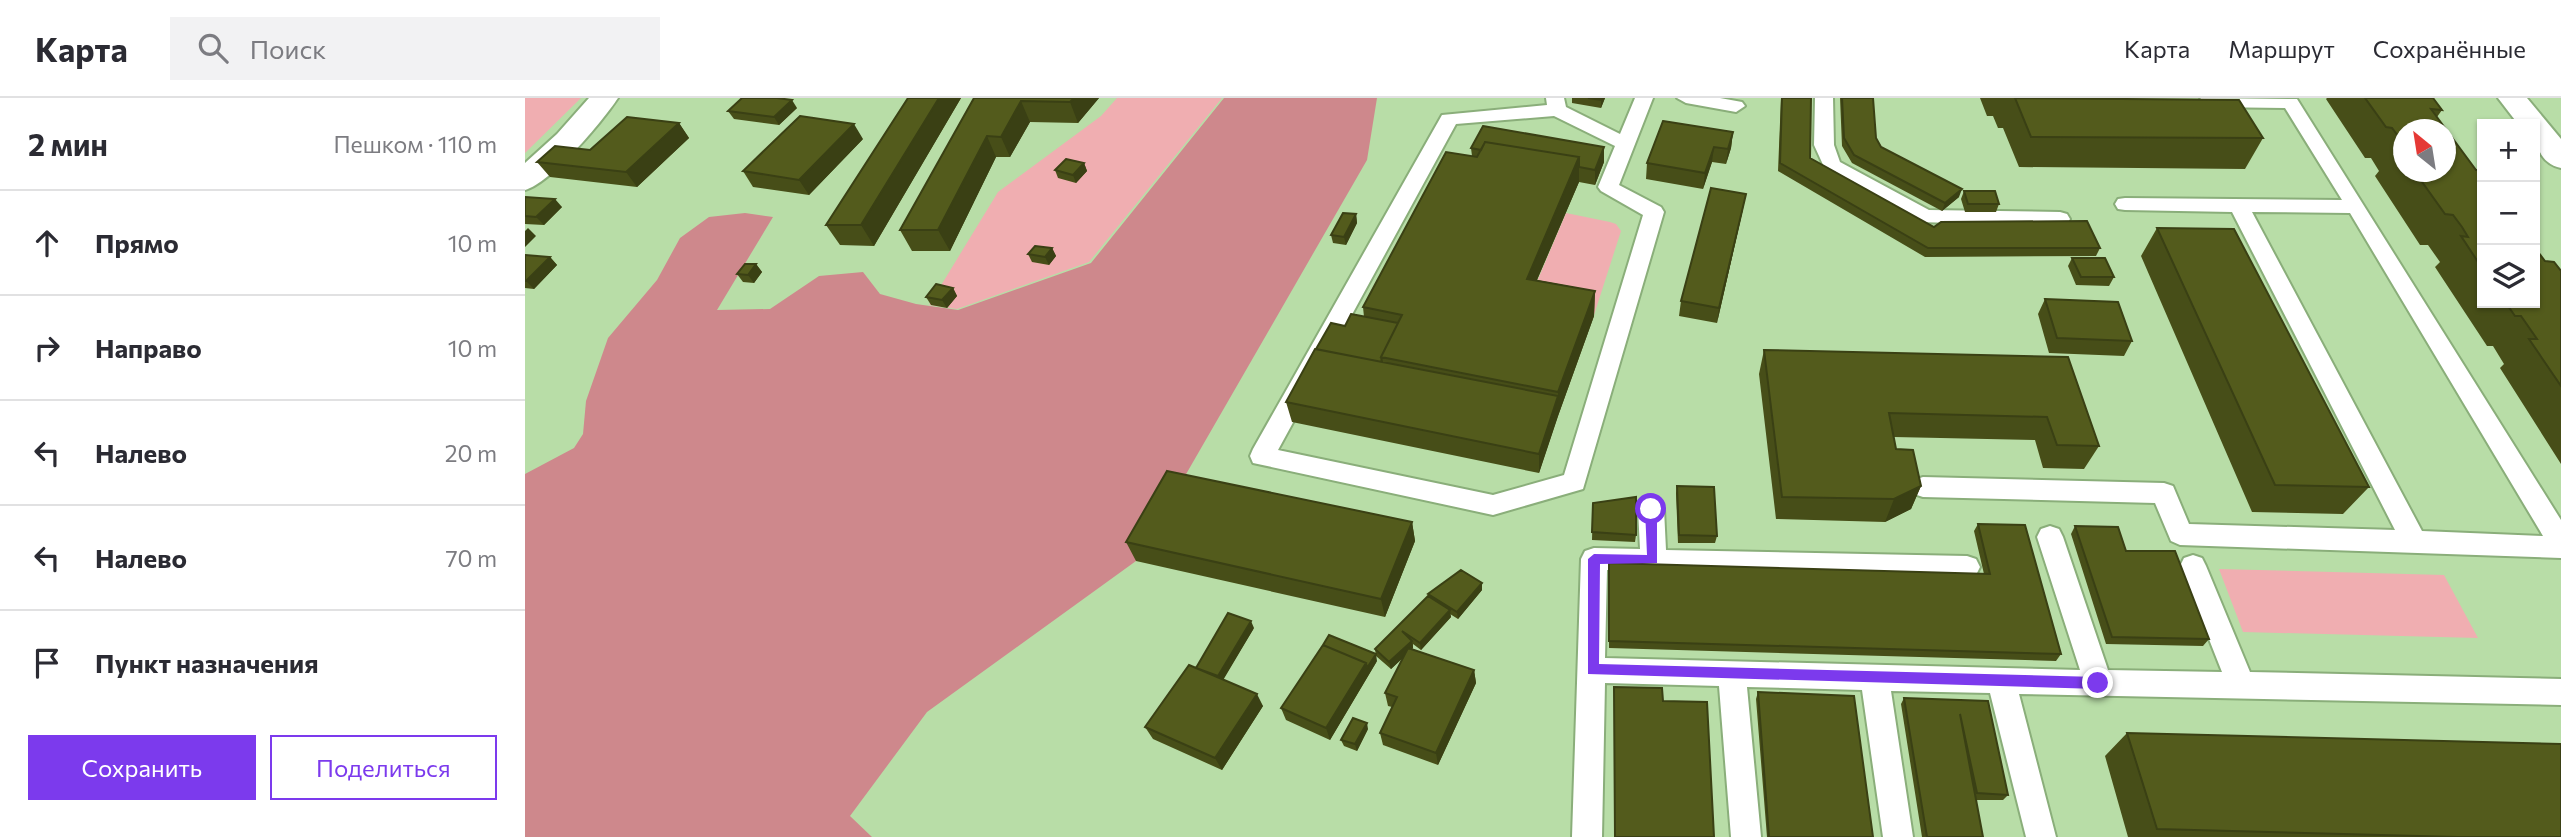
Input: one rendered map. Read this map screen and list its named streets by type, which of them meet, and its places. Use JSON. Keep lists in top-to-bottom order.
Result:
{
  "north": "top left",
  "page": {
    "header": "Карта",
    "search": "Поиск",
    "nav": ["Карта", "Маршрут", "Сохранённые"],
    "heading": ["2 мин", "Пешком · 110 m"],
    "map_buttons": ["+", "−"],
    "list": [
      ["Прямо", "10 m"],
      ["Направо", "10 m"],
      ["Налево", "20 m"],
      ["Налево", "70 m"],
      "Пункт назначения"
    ],
    "buttons": ["Сохранить", "Поделиться"]
  }
}
